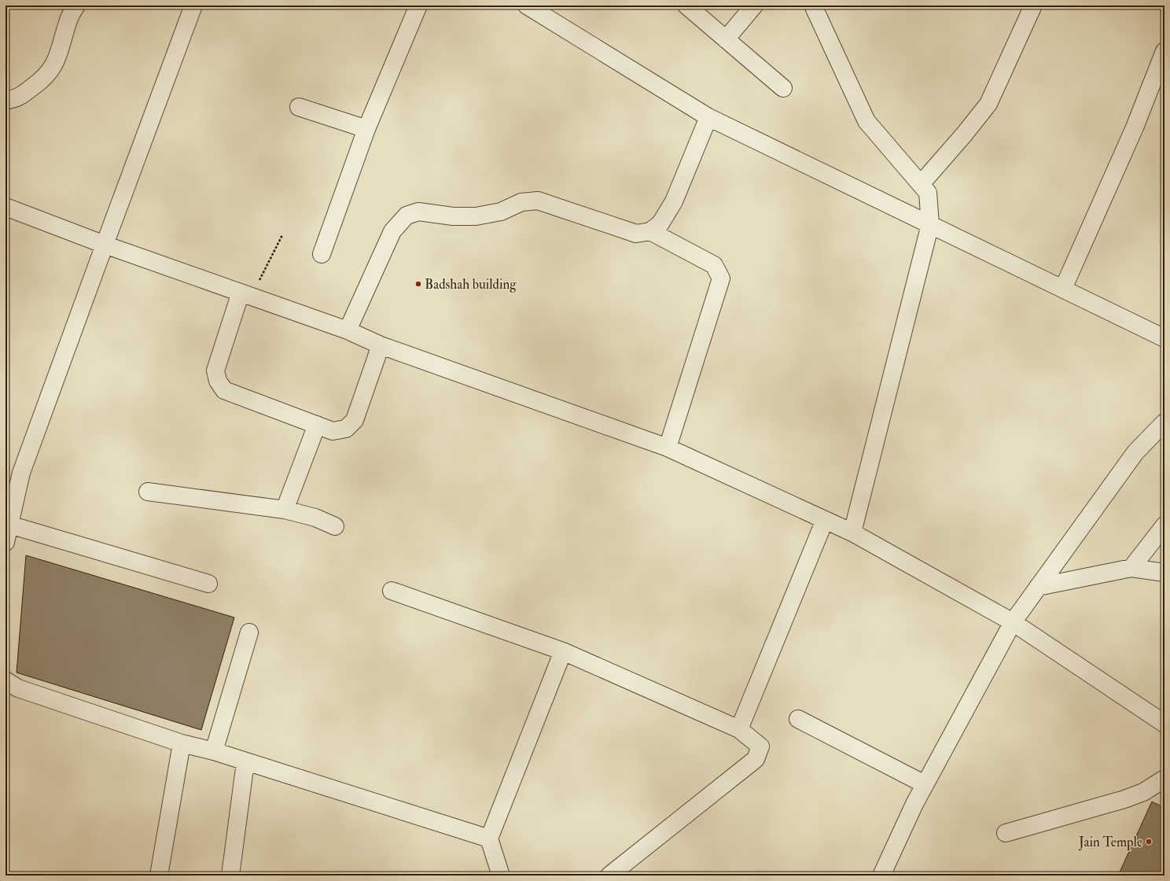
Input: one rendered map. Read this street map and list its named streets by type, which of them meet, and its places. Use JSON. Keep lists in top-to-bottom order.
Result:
{
  "places": ["Badshah building", "Jain Temple"]
}
